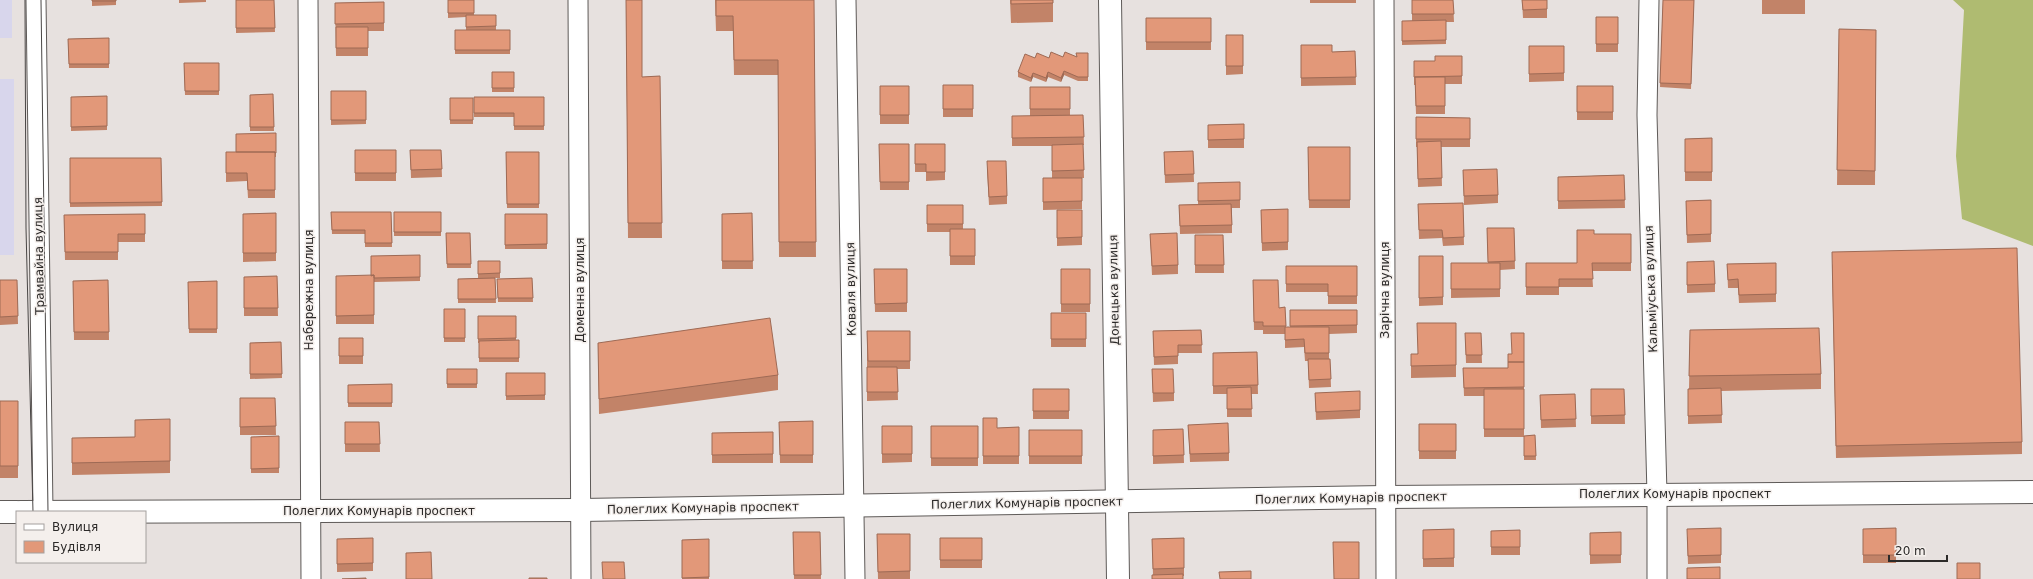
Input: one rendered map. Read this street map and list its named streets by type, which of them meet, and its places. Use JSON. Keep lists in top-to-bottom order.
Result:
{
  "streets": {
    "main road": ["Донецька вулиця", "Полеглих Комунарів проспект"],
    "street": [
      "Трамвайна вулиця",
      "Коваля вулиця",
      "Кальміуська вулиця",
      "Набережна вулиця",
      "Доменна вулиця",
      "Зарічна вулиця"
    ]
  },
  "crossings": [
    ["Коваля вулиця", "Полеглих Комунарів проспект"],
    ["Кальміуська вулиця", "Полеглих Комунарів проспект"],
    ["Набережна вулиця", "Полеглих Комунарів проспект"],
    ["Доменна вулиця", "Полеглих Комунарів проспект"],
    ["Донецька вулиця", "Полеглих Комунарів проспект"],
    ["Зарічна вулиця", "Полеглих Комунарів проспект"]
  ],
  "legend": ["Вулиця", "Будівля"],
  "scale_bar": "20 m"
}
